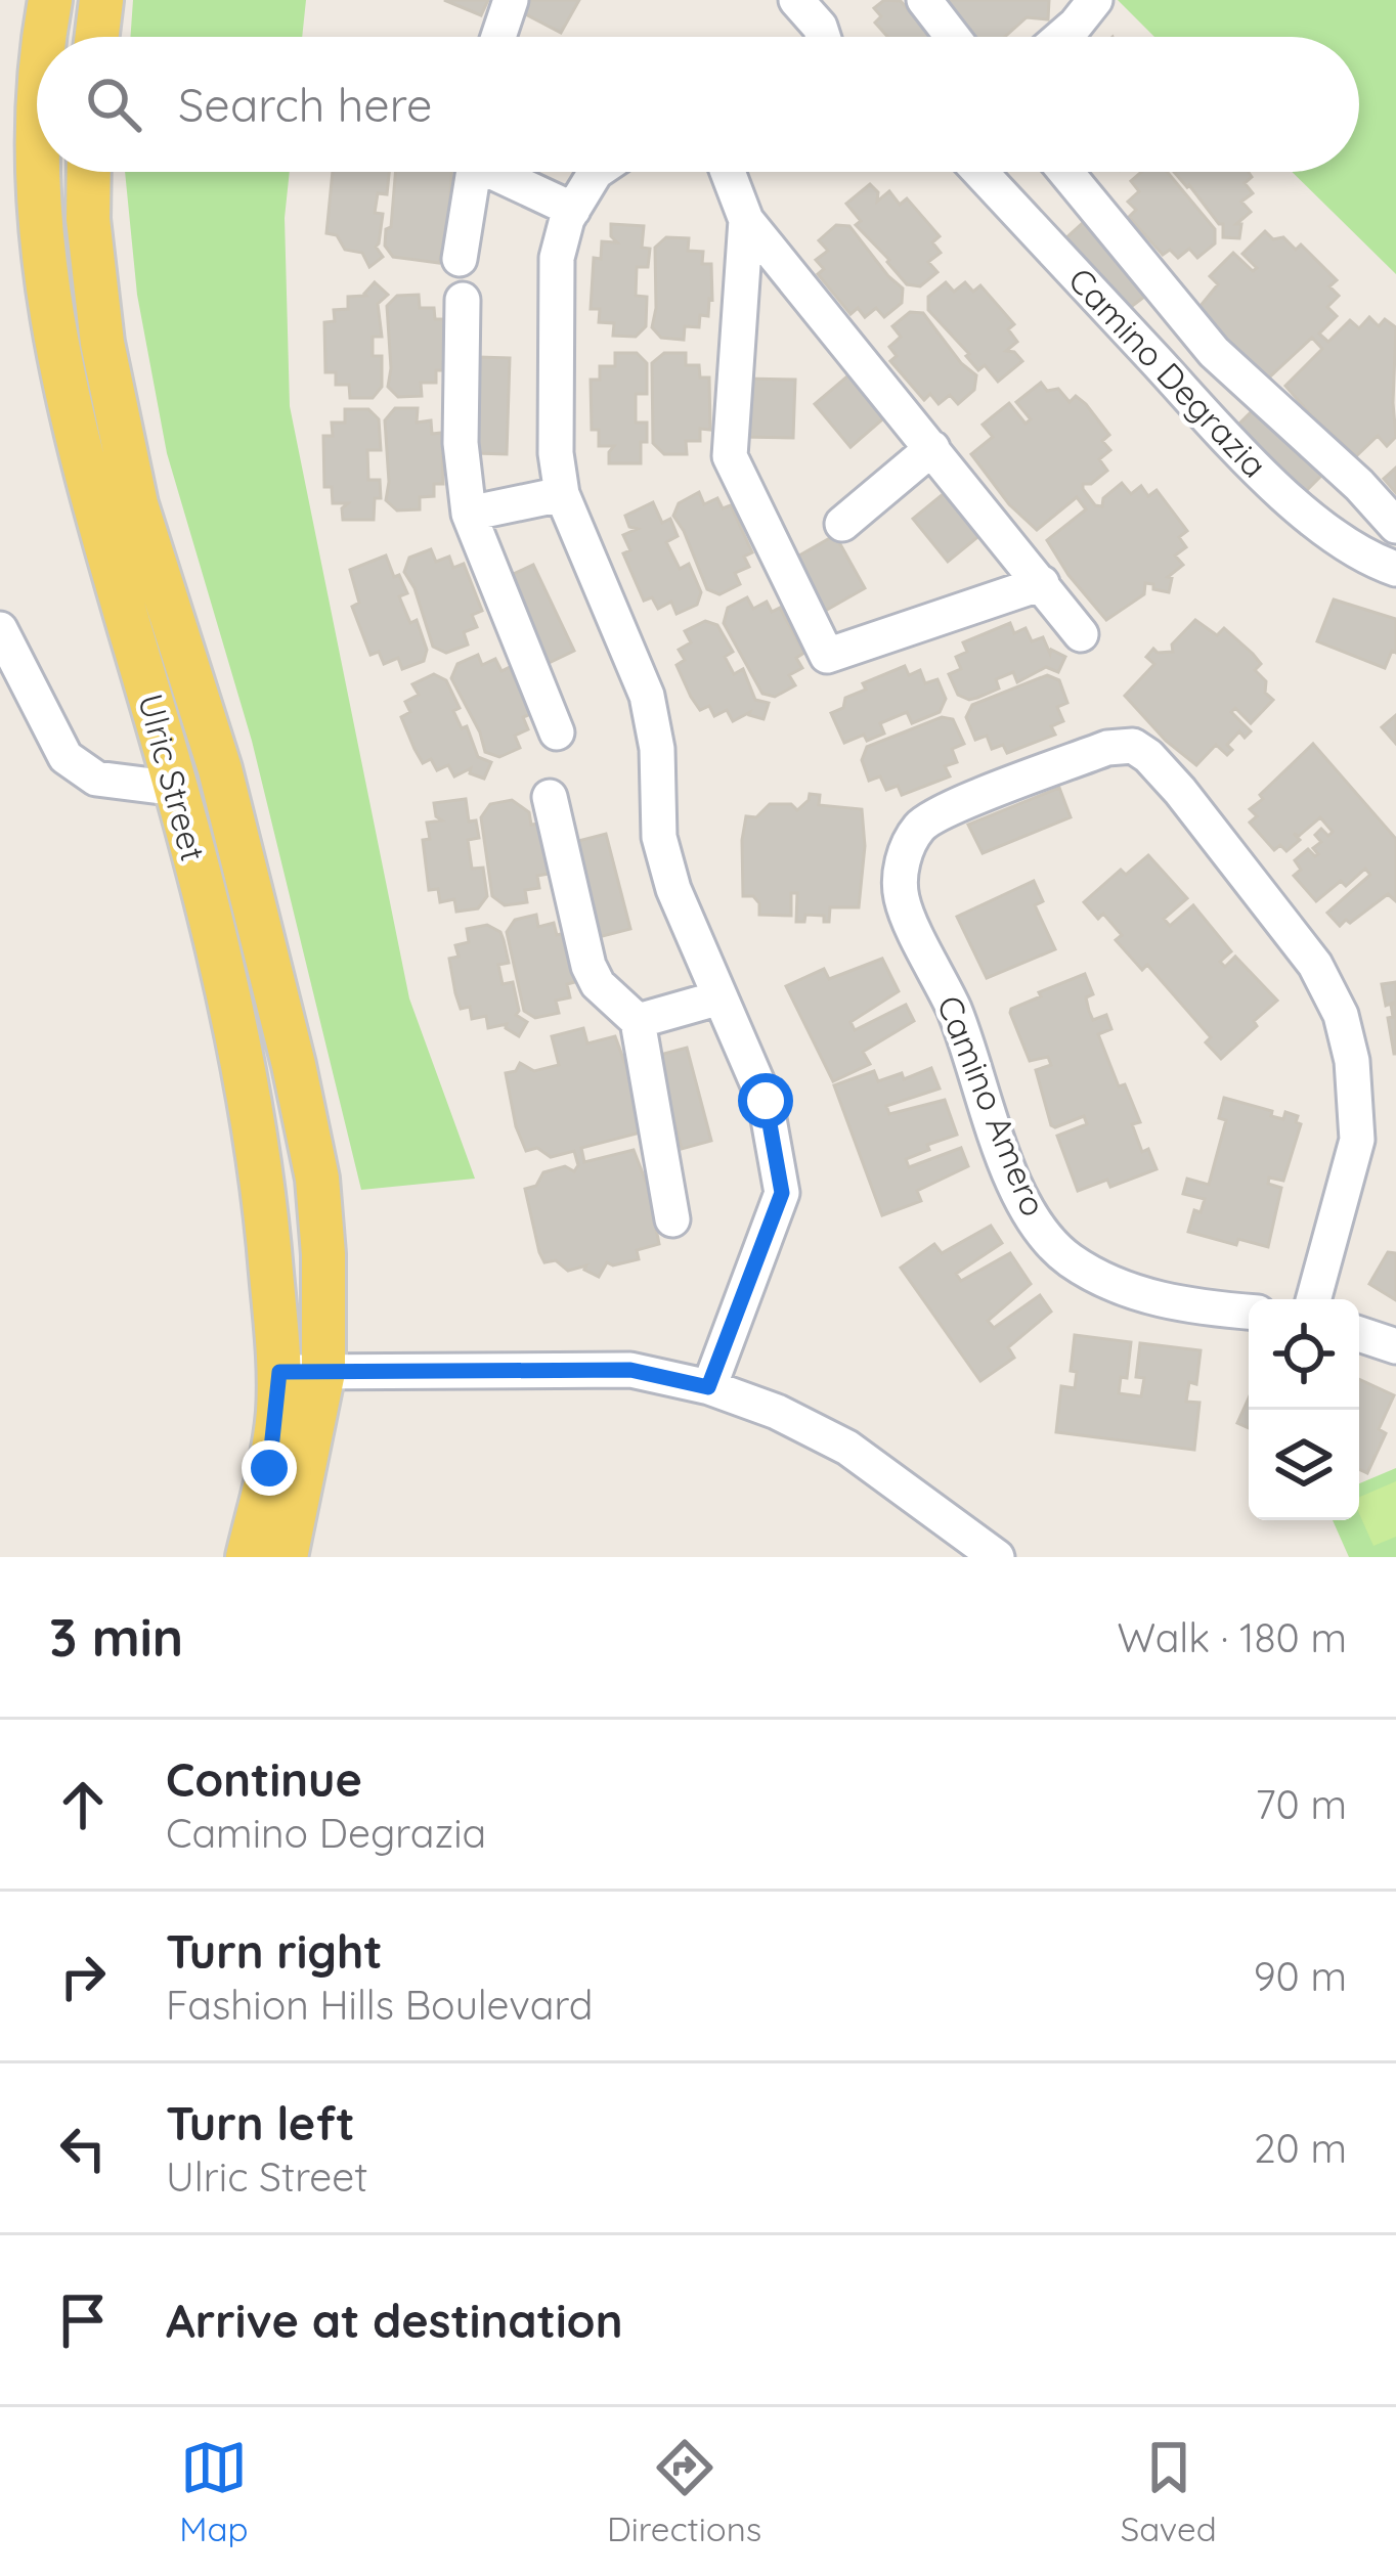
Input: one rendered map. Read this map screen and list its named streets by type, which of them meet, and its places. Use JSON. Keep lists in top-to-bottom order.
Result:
{
  "streets": {
    "main road": ["Ulric Street"],
    "street": ["Camino Degrazia", "Camino Amero"]
  },
  "page": {
    "search": "Search here",
    "heading": ["3 min", "Walk · 180 m"],
    "list": [
      ["Continue", "Camino Degrazia", "70 m"],
      ["Turn right", "Fashion Hills Boulevard", "90 m"],
      ["Turn left", "Ulric Street", "20 m"],
      "Arrive at destination"
    ],
    "nav": ["Map", "Directions", "Saved"]
  }
}
